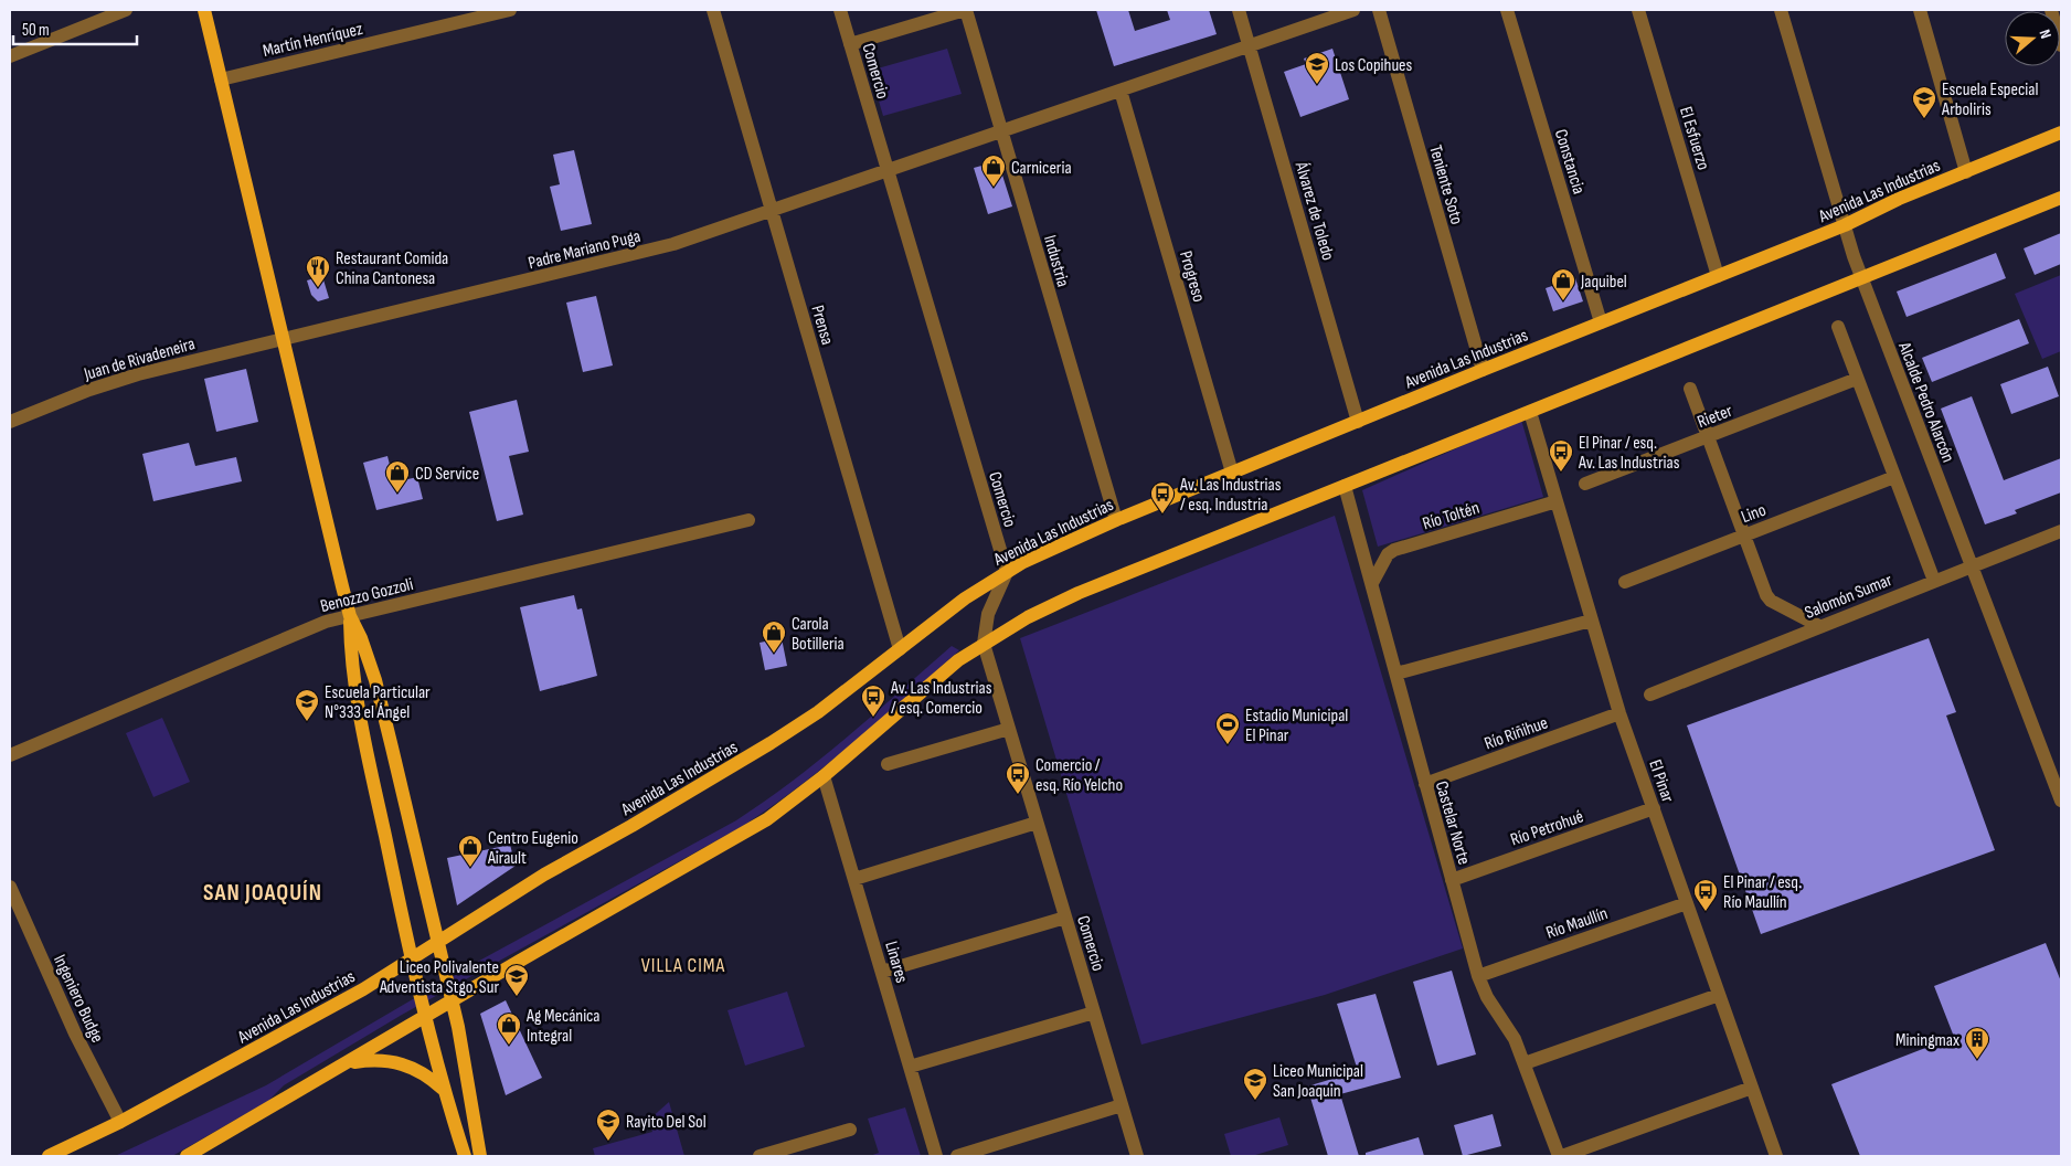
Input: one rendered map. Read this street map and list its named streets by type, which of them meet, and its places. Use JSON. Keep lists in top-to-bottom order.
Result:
{
  "streets": {
    "main road": ["Avenida Las Industrias"],
    "street": [
      "Martín Henríquez",
      "Comercio",
      "El Esfuerzo",
      "Constancia",
      "Teniente Soto",
      "Álvarez de Toledo",
      "Padre Mariano Puga",
      "Industria",
      "Progreso",
      "Prensa",
      "Juan de Rivadeneira",
      "Alcalde Pedro Alarcón",
      "Rieter",
      "Lino",
      "Río Toltén",
      "Benozzo Gozzoli",
      "Salomón Sumar",
      "Río Riñihue",
      "El Pinar",
      "Castelar Norte",
      "Río Petrohué",
      "Río Maullín",
      "Linares",
      "Ingeniero Budge"
    ]
  },
  "crossings": [
    ["Comercio", "Avenida Las Industrias"],
    ["Comercio", "Padre Mariano Puga"],
    ["El Esfuerzo", "Avenida Las Industrias"],
    ["Constancia", "Avenida Las Industrias"],
    ["Teniente Soto", "Avenida Las Industrias"],
    ["Avenida Las Industrias", "Álvarez de Toledo"],
    ["Avenida Las Industrias", "Industria"],
    ["Avenida Las Industrias", "Progreso"],
    ["Avenida Las Industrias", "Prensa"],
    ["Avenida Las Industrias", "Alcalde Pedro Alarcón"],
    ["Avenida Las Industrias", "Ingeniero Budge"],
    ["Padre Mariano Puga", "Prensa"],
    ["Padre Mariano Puga", "Juan de Rivadeneira"],
    ["Alcalde Pedro Alarcón", "Salomón Sumar"],
    ["Río Toltén", "El Pinar"],
    ["Río Toltén", "Castelar Norte"],
    ["Río Riñihue", "El Pinar"],
    ["Río Riñihue", "Castelar Norte"],
    ["El Pinar", "Río Petrohué"],
    ["El Pinar", "Río Maullín"],
    ["Castelar Norte", "Río Petrohué"],
    ["Castelar Norte", "Río Maullín"]
  ],
  "districts": ["SAN JOAQUÍN", "VILLA CIMA"],
  "places": {
    "school or university": [
      "Los Copihues",
      "Escuela Especial Arboliris",
      "Escuela Particular N°333 el Ángel",
      "Liceo Polivalente Adventista Stgo. Sur",
      "Liceo Municipal San Joaquin",
      "Rayito Del Sol"
    ],
    "shop": [
      "Carniceria",
      "Jaquibel",
      "CD Service",
      "Carola Botilleria",
      "Centro Eugenio Airault",
      "Ag Mecánica Integral"
    ],
    "restaurant": ["Restaurant Comida China Cantonesa"],
    "bus stop": [
      "El Pinar / esq. Av. Las Industrias",
      "Av. Las Industrias / esq. Industria",
      "Av. Las Industrias / esq. Comercio",
      "Comercio / esq. Río Yelcho",
      "El Pinar / esq. Río Maullín"
    ],
    "sports": ["Estadio Municipal El Pinar"],
    "building": ["Miningmax"]
  },
  "scale_bar": "50 m",
  "north": "right"
}
